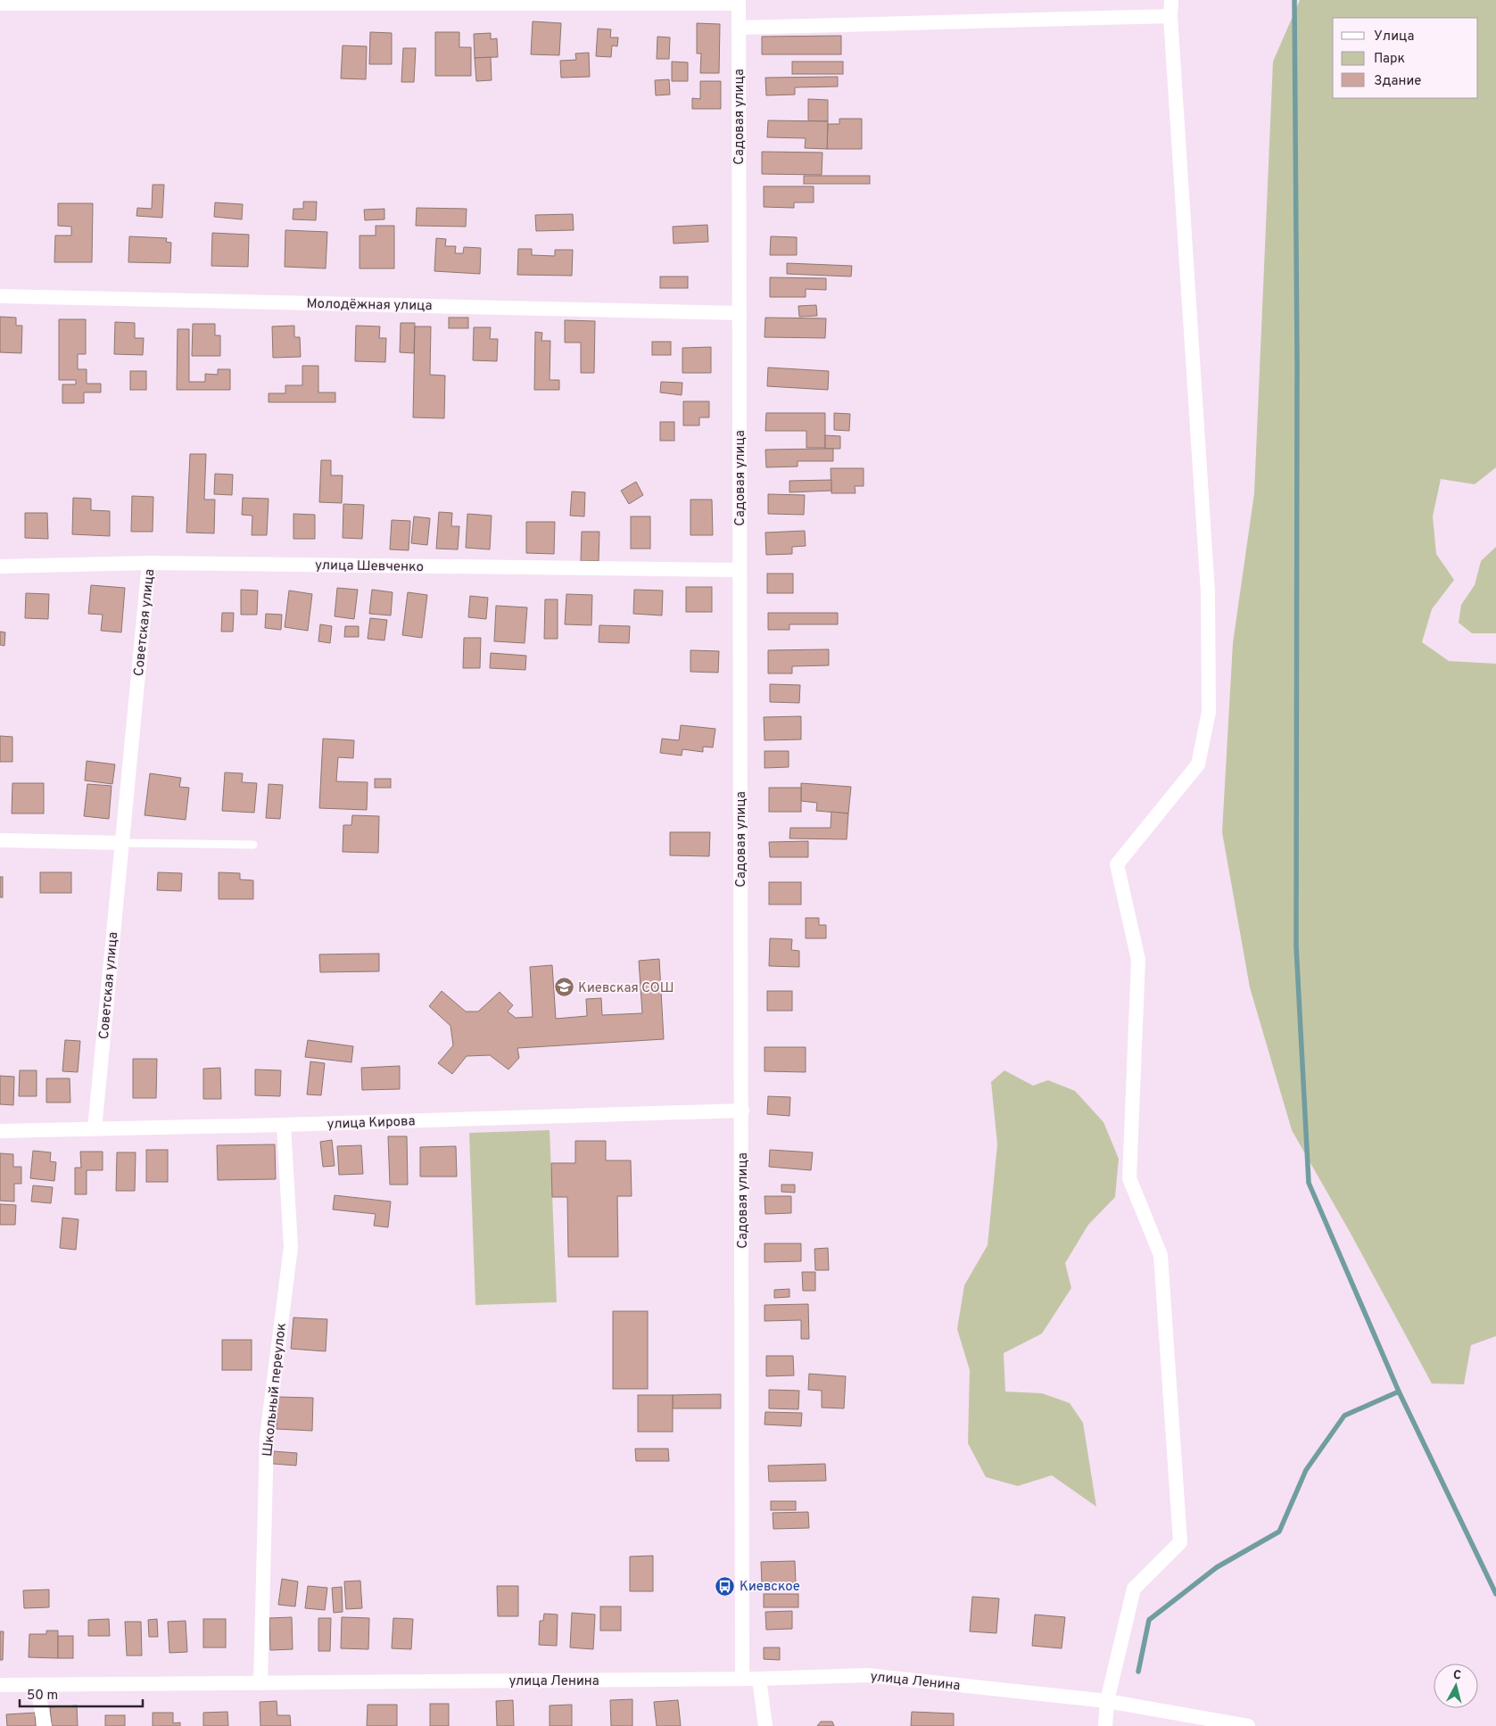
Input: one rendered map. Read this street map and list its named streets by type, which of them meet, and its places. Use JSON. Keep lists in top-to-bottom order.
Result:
{
  "streets": {
    "street": [
      "Садовая улица",
      "Молодёжная улица",
      "улица Шевченко",
      "Советская улица",
      "улица Кирова",
      "Школьный переулок",
      "улица Ленина"
    ]
  },
  "crossings": [
    ["Садовая улица", "Молодёжная улица"],
    ["Садовая улица", "улица Шевченко"],
    ["Садовая улица", "улица Кирова"],
    ["Садовая улица", "улица Ленина"],
    ["улица Шевченко", "Советская улица"],
    ["Советская улица", "улица Кирова"],
    ["улица Кирова", "Школьный переулок"],
    ["Школьный переулок", "улица Ленина"]
  ],
  "places": {
    "school or university": ["Киевская СОШ"],
    "bus stop": ["Киевское"]
  },
  "legend": ["Улица", "Парк", "Здание"],
  "scale_bar": "50 m",
  "north": "top"
}
